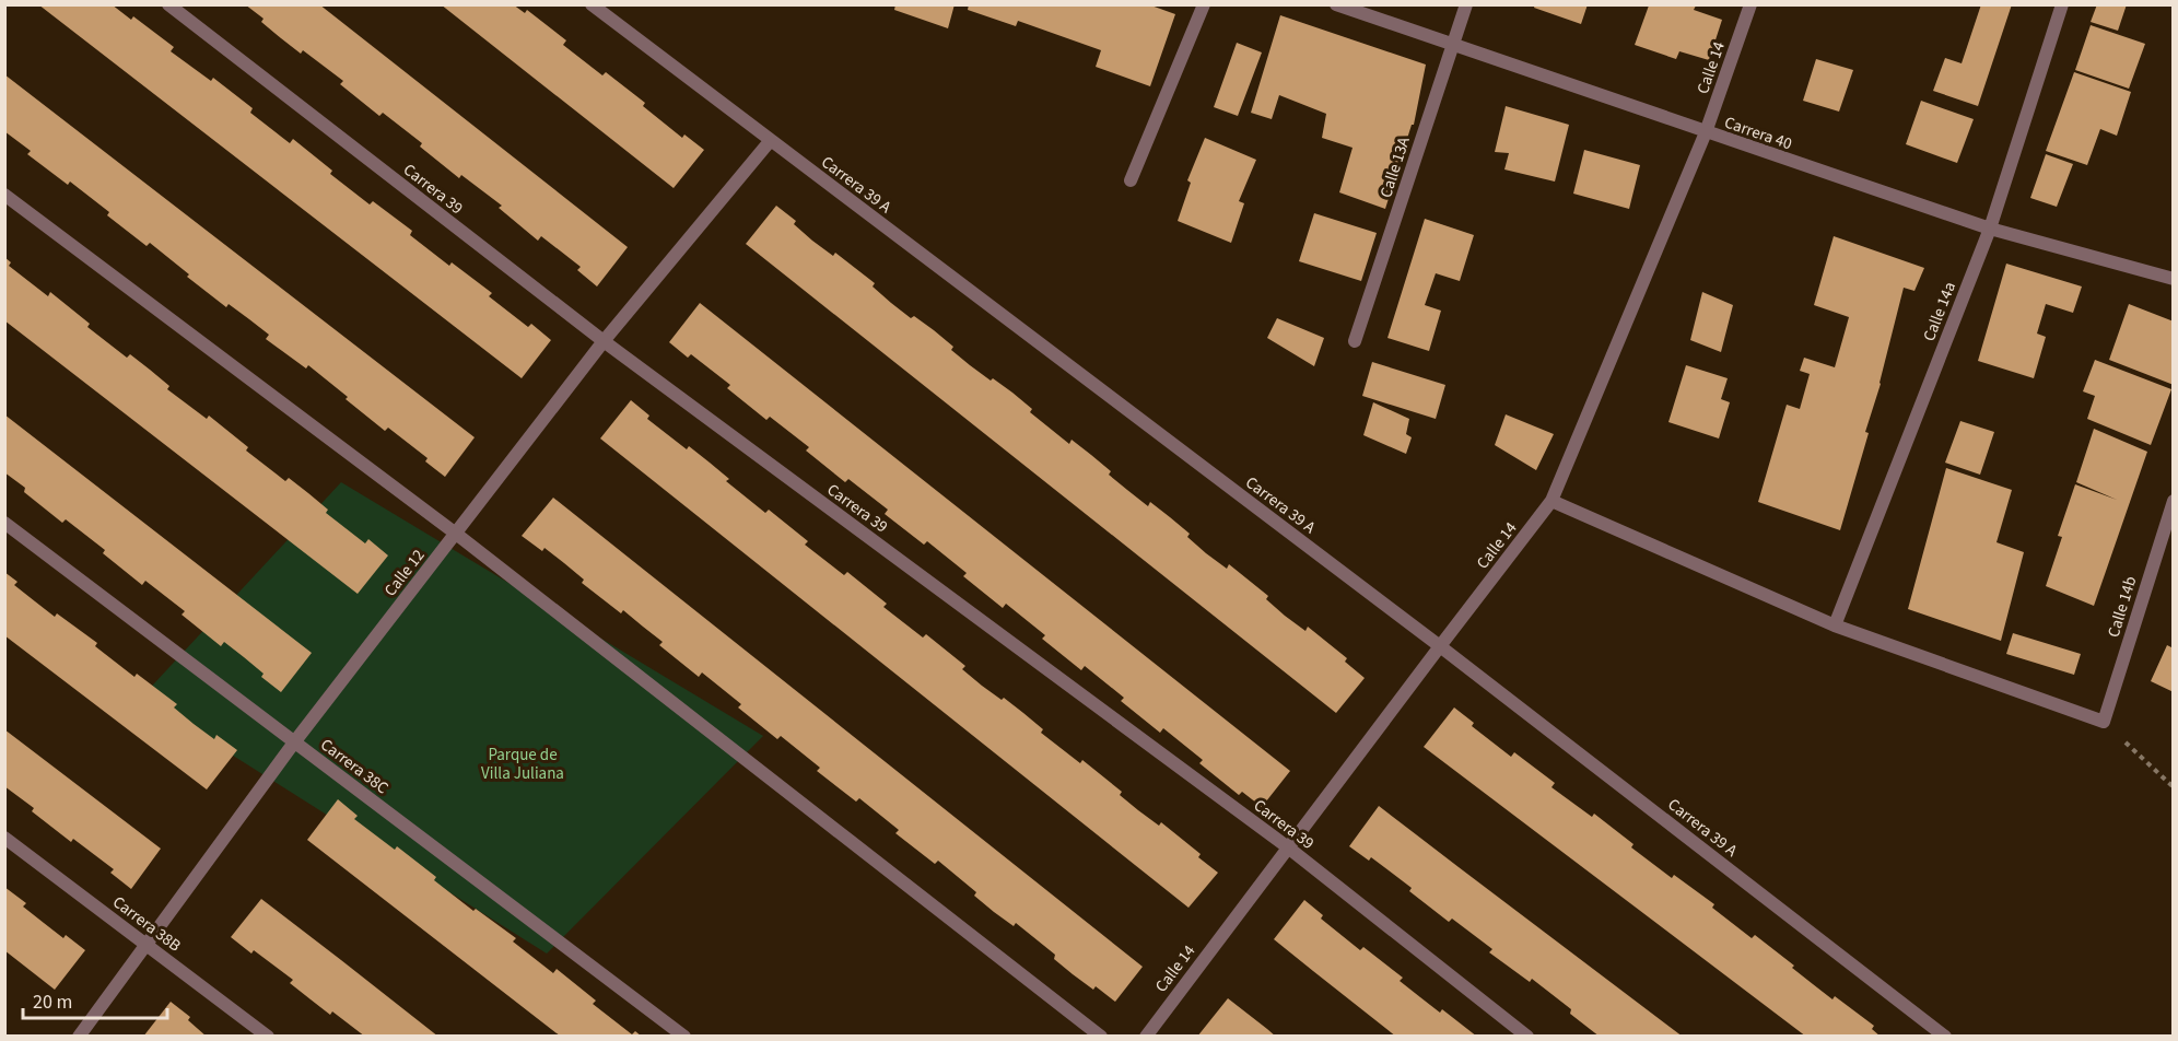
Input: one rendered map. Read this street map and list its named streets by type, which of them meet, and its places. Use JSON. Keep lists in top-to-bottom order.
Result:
{
  "streets": {
    "street": [
      "Calle 14",
      "Carrera 40",
      "Calle 13A",
      "Carrera 39 A",
      "Carrera 39",
      "Calle 14a",
      "Calle 12",
      "Calle 14b",
      "Carrera 38C",
      "Carrera 38B"
    ]
  },
  "crossings": [
    ["Calle 14", "Carrera 40"],
    ["Calle 14", "Carrera 39 A"],
    ["Calle 14", "Carrera 39"],
    ["Carrera 40", "Calle 13A"],
    ["Carrera 40", "Calle 14a"],
    ["Carrera 39 A", "Calle 12"],
    ["Carrera 39", "Calle 12"],
    ["Calle 12", "Carrera 38C"],
    ["Calle 12", "Carrera 38B"]
  ],
  "parks": ["Parque de Villa Juliana"],
  "scale_bar": "20 m"
}
